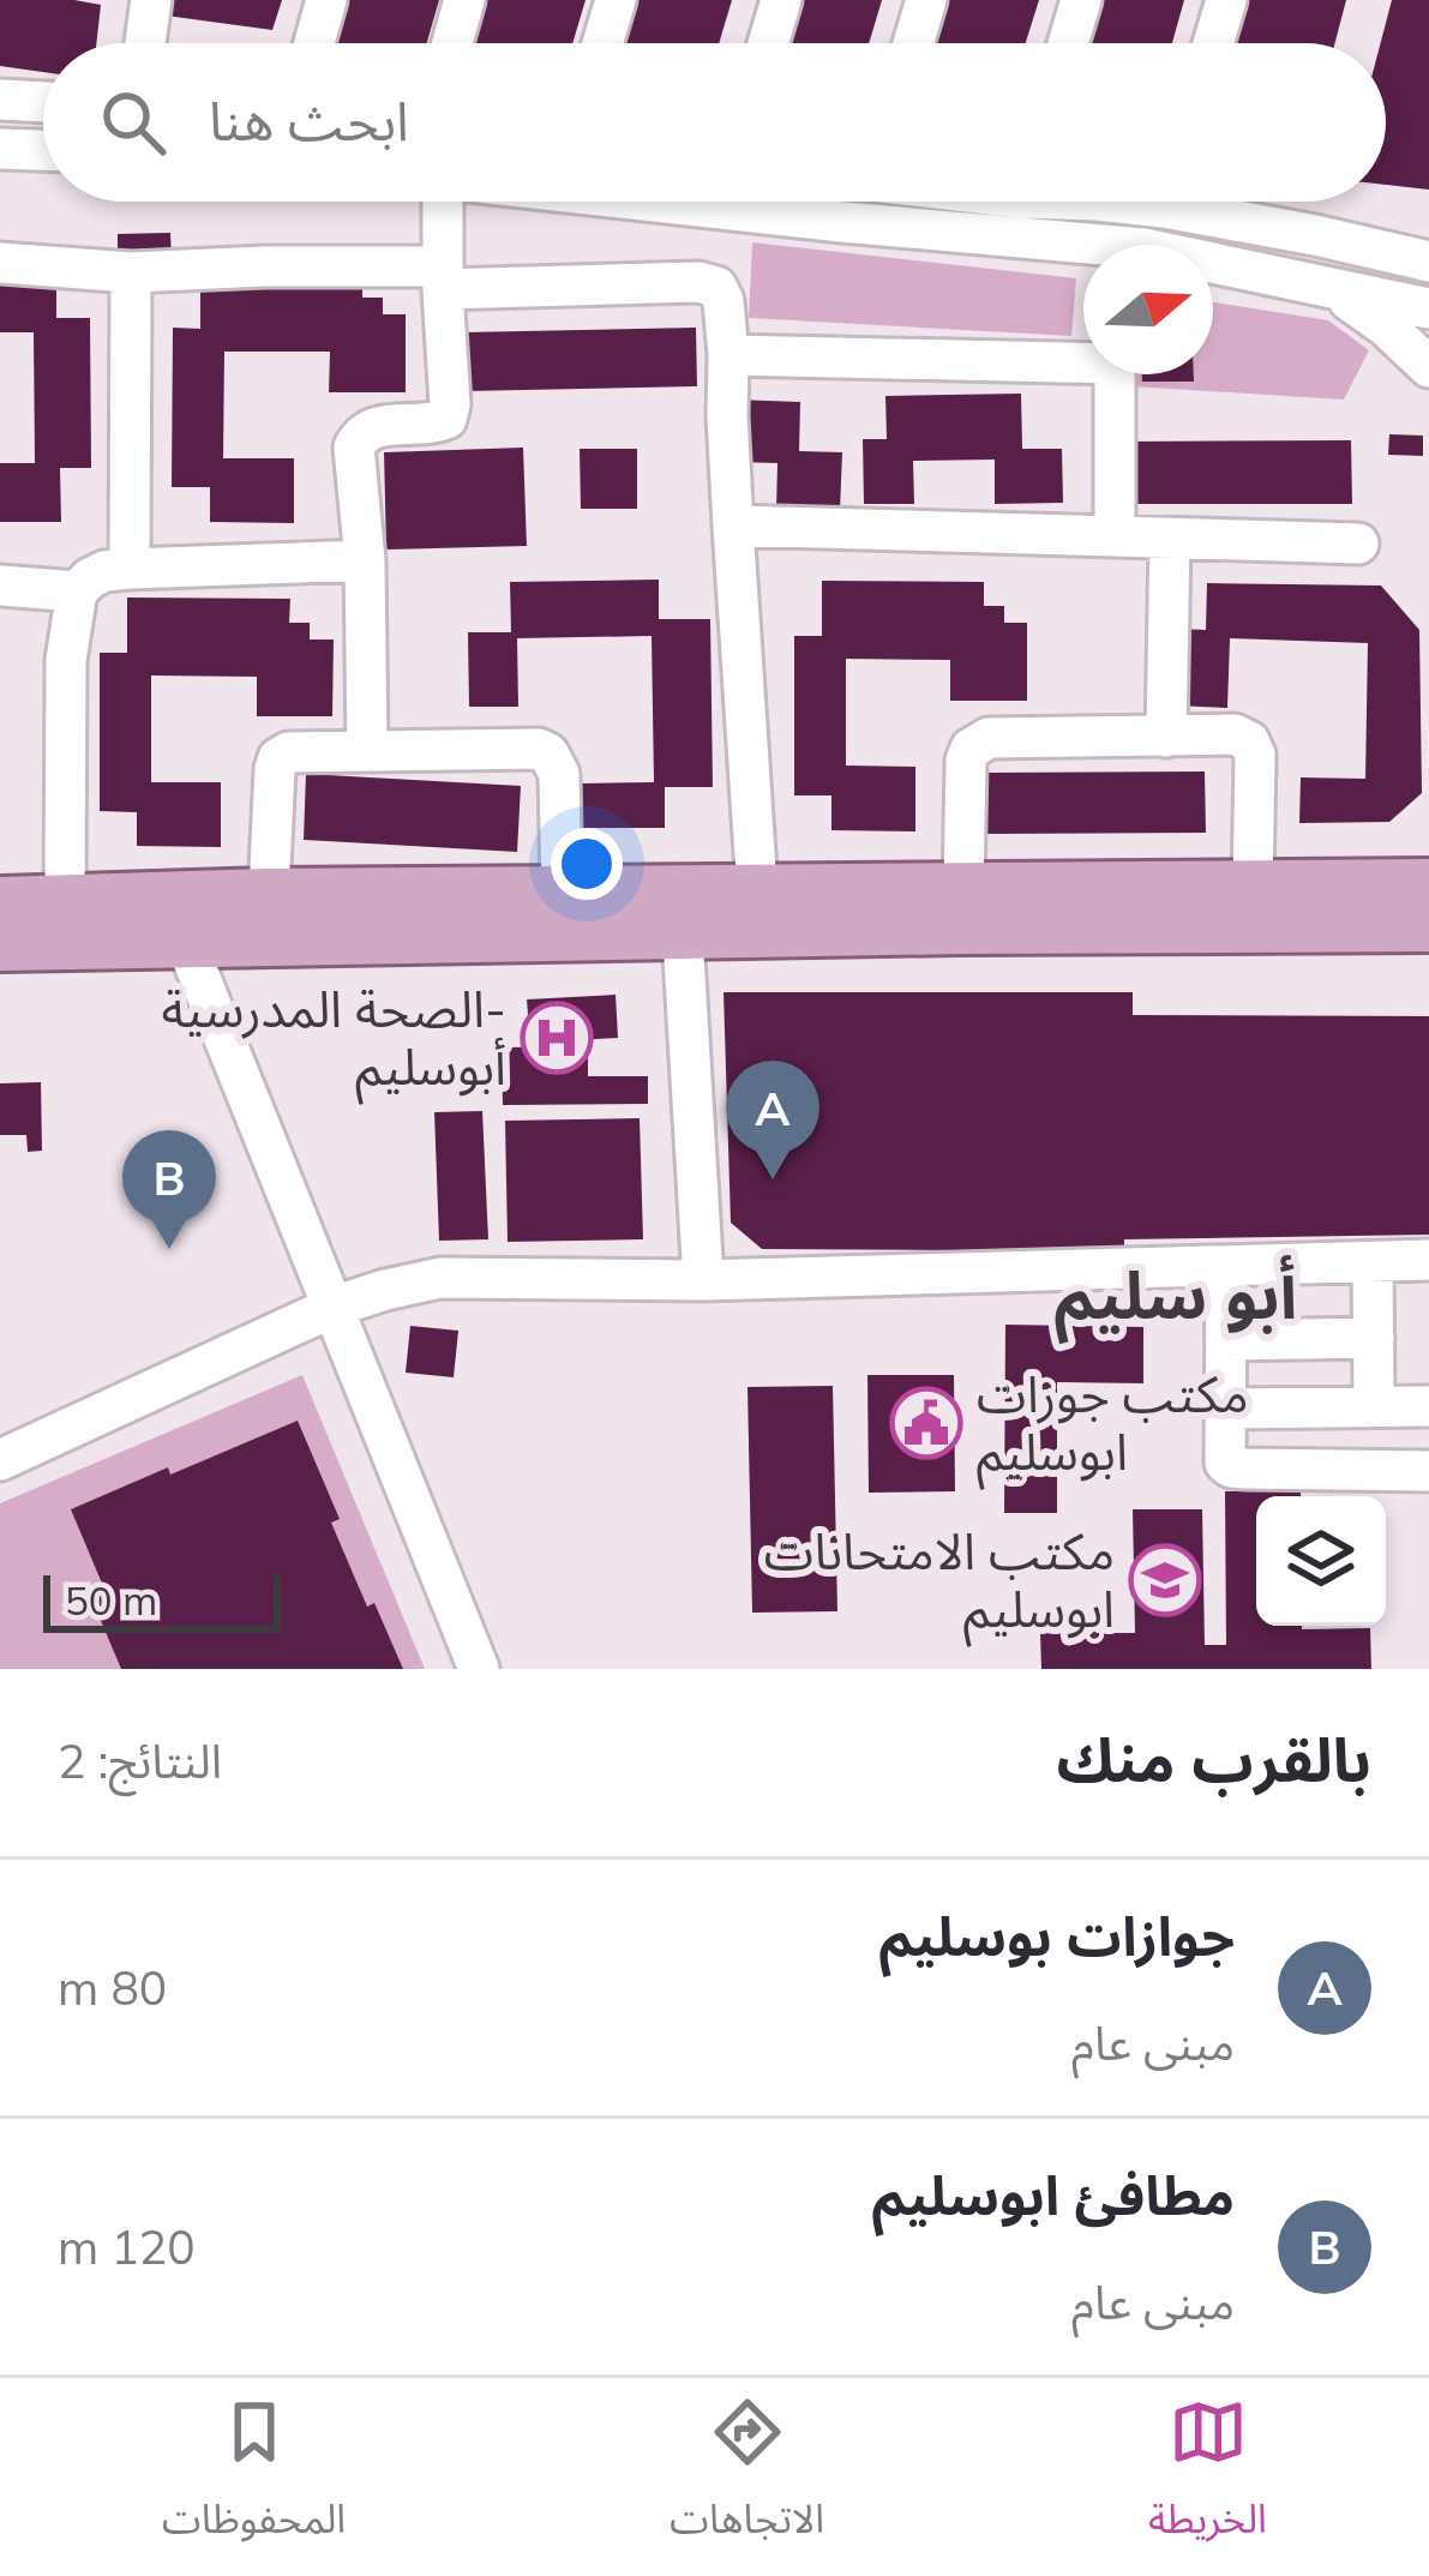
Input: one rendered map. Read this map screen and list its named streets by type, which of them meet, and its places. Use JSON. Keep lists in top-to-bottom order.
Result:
{
  "districts": ["أبو سليم"],
  "places": {
    "hospital": ["الصحة المدرسية- أبوسليم"],
    "public building": ["مكتب جوزات ابوسليم"],
    "school or university": ["مكتب الامتحانات ابوسليم"]
  },
  "scale_bar": "50 m",
  "north": "right",
  "page": {
    "search": "ابحث هنا",
    "pins": ["A", "B"],
    "scale": "50 m",
    "heading": ["بالقرب منك", "النتائج: 2"],
    "list": [
      {
        "mark": "A",
        "name": "جوازات بوسليم",
        "note": "مبنى عام",
        "value": "80 m"
      },
      {
        "mark": "B",
        "name": "مطافئ ابوسليم",
        "note": "مبنى عام",
        "value": "120 m"
      }
    ],
    "nav": ["الخريطة", "الاتجاهات", "المحفوظات"]
  }
}
